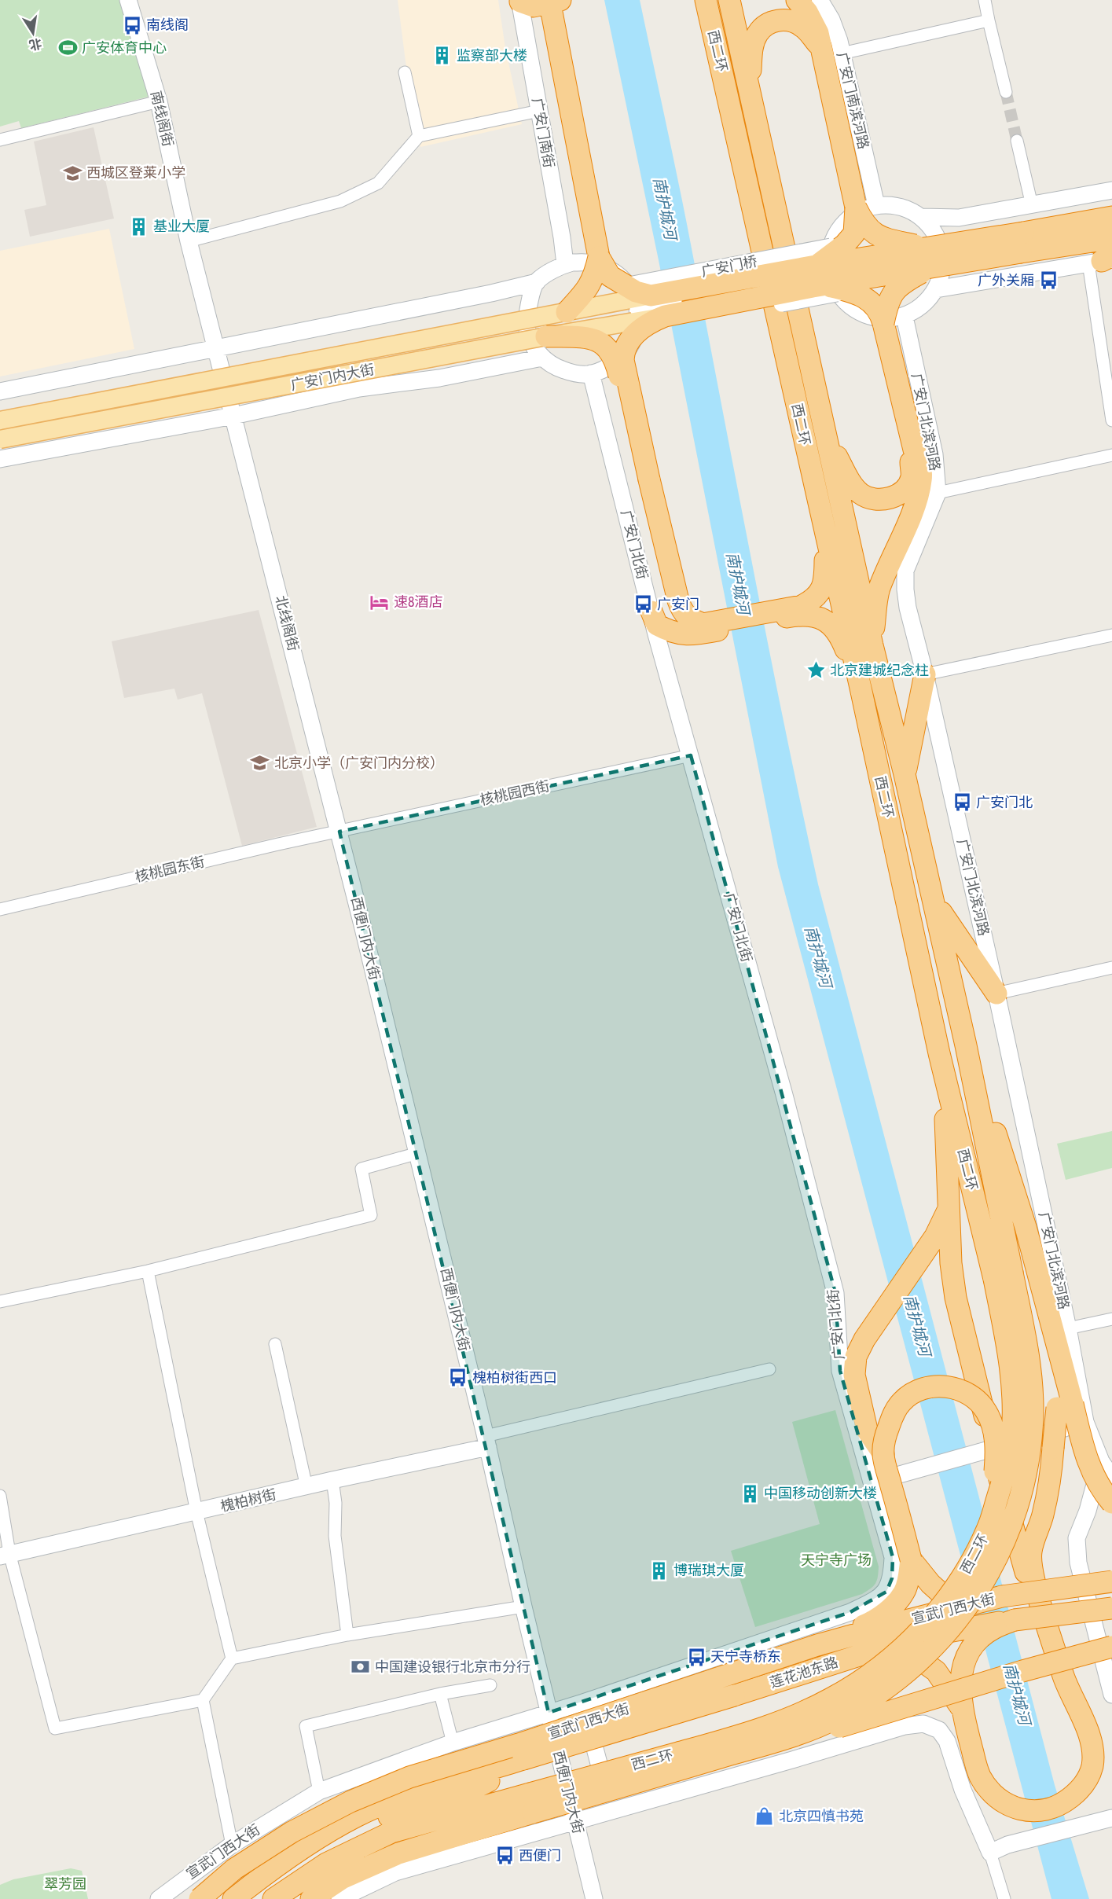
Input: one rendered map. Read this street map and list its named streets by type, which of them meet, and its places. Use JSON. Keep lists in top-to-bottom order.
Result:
{
  "streets": {
    "highway": [
      "西二环",
      "广安门桥",
      "宣武门西大街",
      "莲花池东路"
    ],
    "main road": ["广安门内大街"],
    "street": [
      "广安门南滨河路",
      "南线阁街",
      "广安门南街",
      "广安门北滨河路",
      "广安门北街",
      "北线阁街",
      "核桃园西街",
      "核桃园东街",
      "西便门内大街",
      "槐柏树街"
    ]
  },
  "crossings": [
    ["南线阁街", "北线阁街"],
    ["广安门桥", "广安门内大街"],
    ["广安门内大街", "北线阁街"],
    ["广安门北街", "核桃园西街"],
    ["广安门北街", "宣武门西大街"],
    ["北线阁街", "核桃园西街"],
    ["北线阁街", "核桃园东街"],
    ["北线阁街", "西便门内大街"],
    ["核桃园西街", "核桃园东街"],
    ["核桃园西街", "西便门内大街"],
    ["核桃园东街", "西便门内大街"],
    ["西便门内大街", "槐柏树街"],
    ["西便门内大街", "宣武门西大街"]
  ],
  "water": ["南护城河"],
  "parks": ["天宁寺广场", "翠芳园"],
  "places": {
    "bus stop": [
      "南线阁",
      "广外关厢",
      "广安门",
      "广安门北",
      "槐柏树街西口",
      "天宁寺桥东",
      "西便门"
    ],
    "sports": ["广安体育中心"],
    "building": [
      "监察部大楼",
      "基业大厦",
      "中国移动创新大楼",
      "博瑞琪大厦"
    ],
    "school or university": ["西城区登莱小学", "北京小学（广安门内分校）"],
    "hotel": ["速8酒店"],
    "place": ["北京建城纪念柱"],
    "bank": ["中国建设银行北京市分行"],
    "shop": ["北京四慎书苑"]
  },
  "north": "bottom"
}
